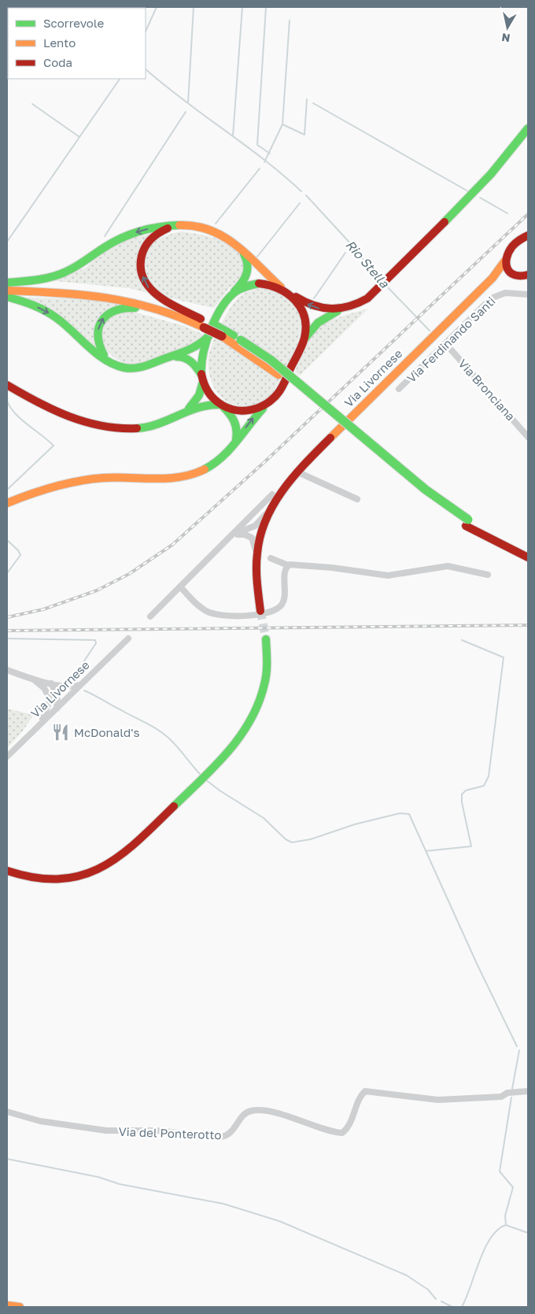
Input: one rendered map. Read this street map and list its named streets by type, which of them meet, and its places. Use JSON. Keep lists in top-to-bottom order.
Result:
{
  "streets": {
    "main road": ["Via Livornese"],
    "street": ["Via Ferdinando Santi", "Via Bronciana", "Via del Ponterotto"]
  },
  "crossings": [
    ["Via Ferdinando Santi", "Via Bronciana"]
  ],
  "water": ["Rio Stella"],
  "places": {
    "restaurant": ["McDonald's"]
  },
  "legend": ["Scorrevole", "Lento", "Coda"],
  "north": "bottom"
}
